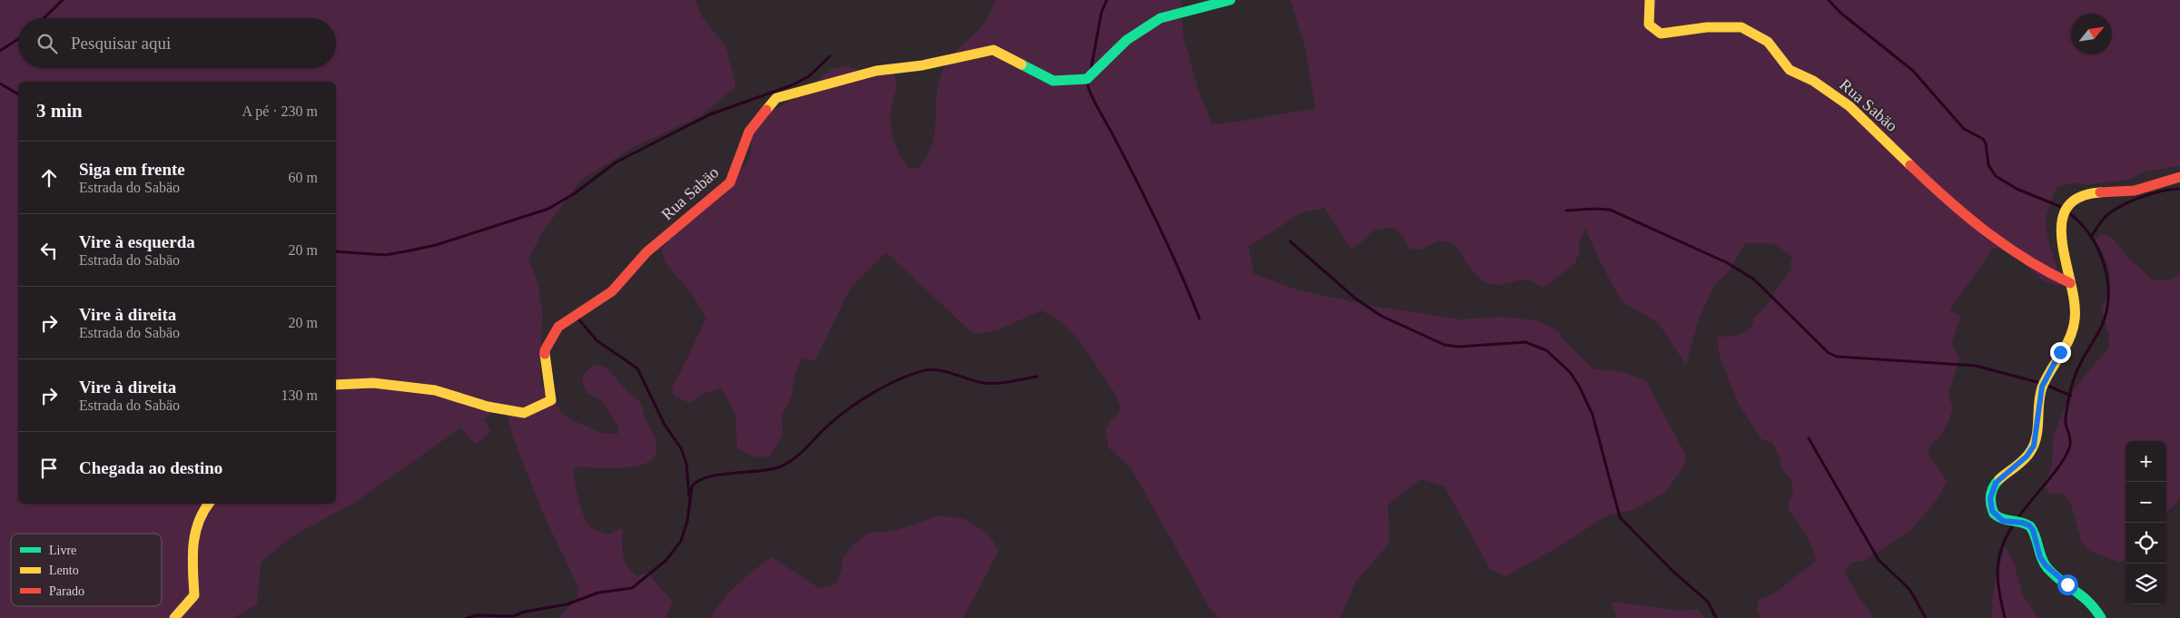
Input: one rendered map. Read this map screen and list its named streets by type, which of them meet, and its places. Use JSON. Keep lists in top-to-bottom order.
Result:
{
  "streets": {
    "street": ["Rua Sabäo"]
  },
  "legend": ["Livre", "Lento", "Parado"],
  "north": "top right",
  "page": {
    "search": "Pesquisar aqui",
    "heading": ["3 min", "A pé · 230 m"],
    "list": [
      ["Siga em frente", "Estrada do Sabäo", "60 m"],
      ["Vire à esquerda", "Estrada do Sabäo", "20 m"],
      ["Vire à direita", "Estrada do Sabäo", "20 m"],
      ["Vire à direita", "Estrada do Sabäo", "130 m"],
      "Chegada ao destino"
    ],
    "map_buttons": ["+", "−"]
  }
}
